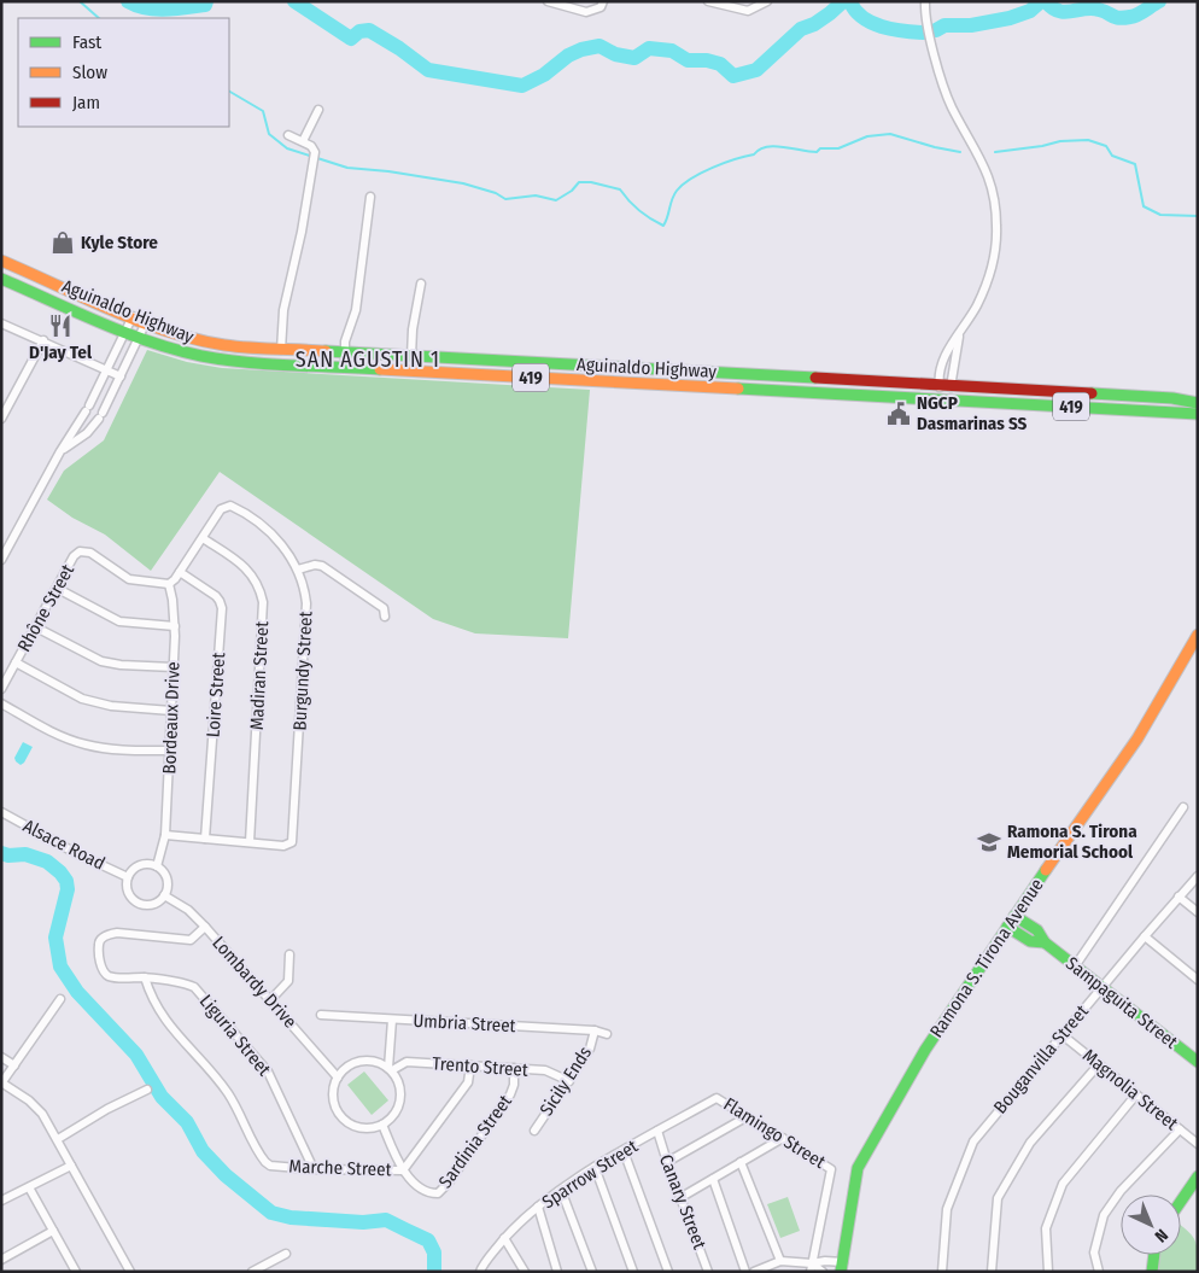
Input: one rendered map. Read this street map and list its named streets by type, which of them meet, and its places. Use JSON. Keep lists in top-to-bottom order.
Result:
{
  "streets": {
    "main road": [
      "Aguinaldo Highway",
      "419",
      "Ramona S. Tirona Avenue",
      "Sampaguita Street"
    ],
    "street": [
      "Rhône Street",
      "Burgundy Street",
      "Madiran Street",
      "Loire Street",
      "Bordeaux Drive",
      "Alsace Road",
      "Lombardy Drive",
      "Umbria Street",
      "Liguria Street",
      "Bouganvilla Street",
      "Trento Street",
      "Sicily Ends",
      "Magnolia Street",
      "Flamingo Street",
      "Sardinia Street",
      "Marche Street",
      "Sparrow Street",
      "Canary Street"
    ]
  },
  "crossings": [
    ["Rhône Street", "Burgundy Street"],
    ["Rhône Street", "Bordeaux Drive"],
    ["Burgundy Street", "Madiran Street"],
    ["Burgundy Street", "Loire Street"],
    ["Burgundy Street", "Bordeaux Drive"],
    ["Bordeaux Drive", "Alsace Road"],
    ["Bordeaux Drive", "Lombardy Drive"],
    ["Alsace Road", "Lombardy Drive"],
    ["Ramona S. Tirona Avenue", "Sampaguita Street"],
    ["Lombardy Drive", "Liguria Street"],
    ["Lombardy Drive", "Trento Street"],
    ["Lombardy Drive", "Sardinia Street"],
    ["Sampaguita Street", "Bouganvilla Street"],
    ["Umbria Street", "Sicily Ends"],
    ["Liguria Street", "Marche Street"],
    ["Bouganvilla Street", "Magnolia Street"],
    ["Trento Street", "Sicily Ends"],
    ["Trento Street", "Sardinia Street"],
    ["Trento Street", "Marche Street"],
    ["Flamingo Street", "Sparrow Street"],
    ["Sardinia Street", "Marche Street"],
    ["Sparrow Street", "Canary Street"]
  ],
  "districts": ["SAN AGUSTIN 1"],
  "places": {
    "shop": ["Kyle Store"],
    "restaurant": ["D'Jay Tel"],
    "public building": ["NGCP Dasmarinas SS"],
    "school or university": ["Ramona S. Tirona Memorial School"]
  },
  "legend": ["Fast", "Slow", "Jam"],
  "north": "bottom right"
}
